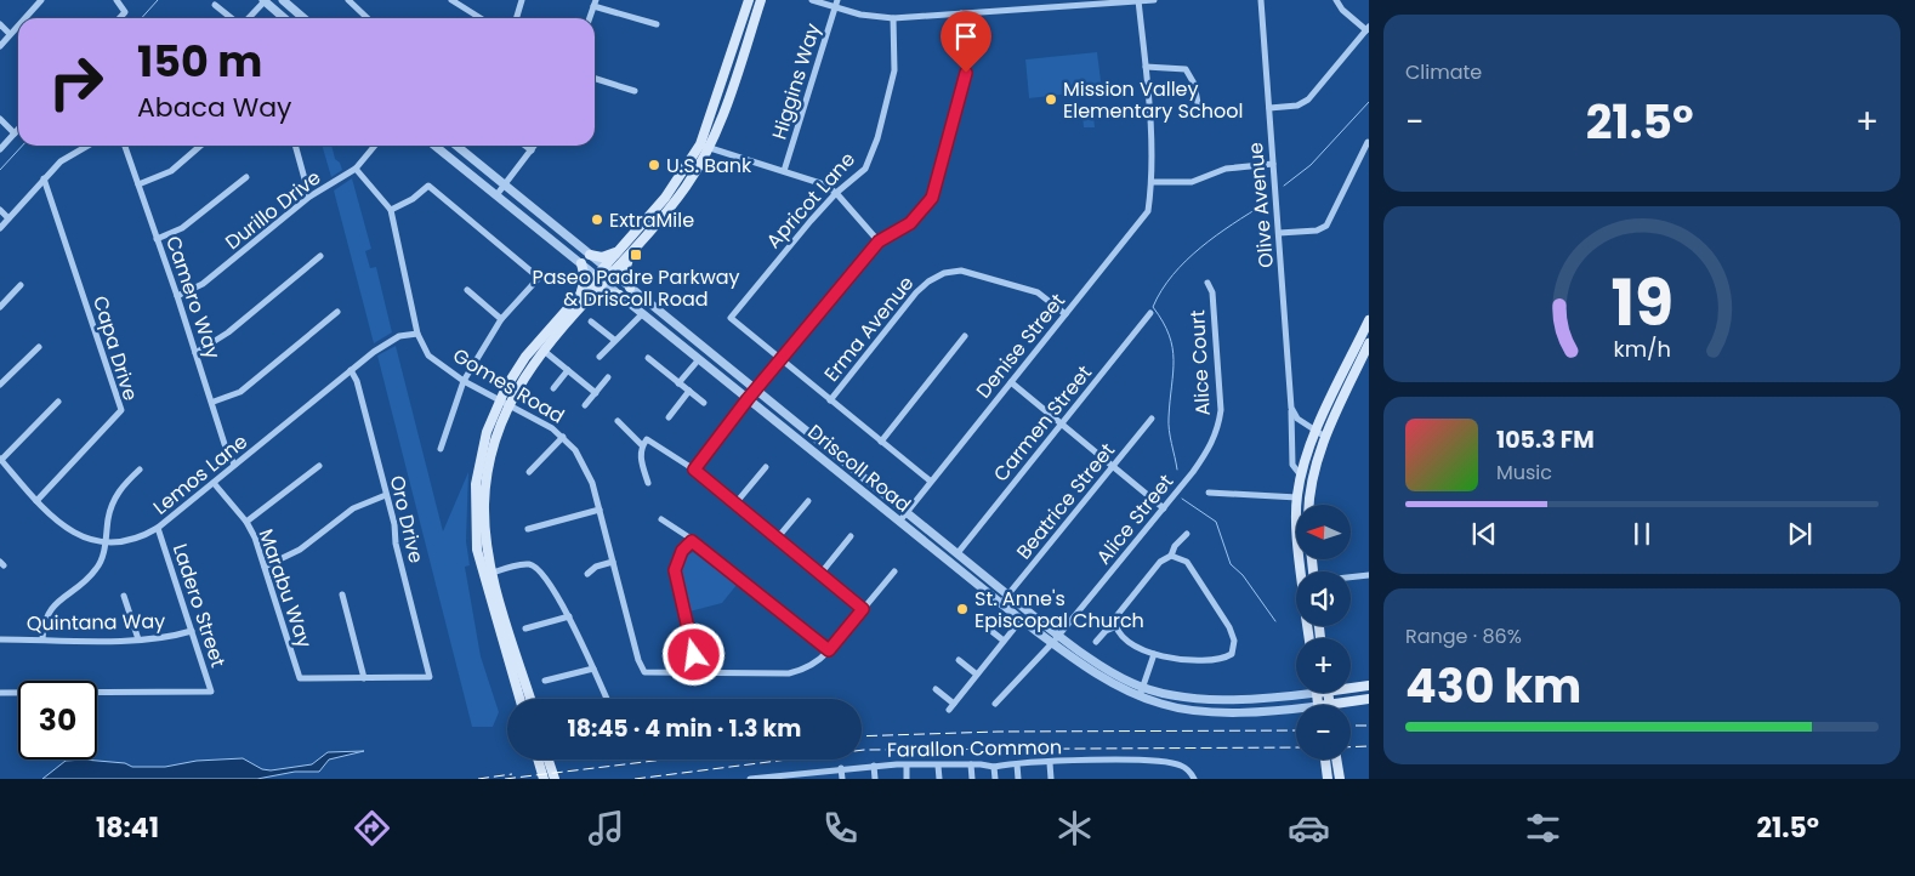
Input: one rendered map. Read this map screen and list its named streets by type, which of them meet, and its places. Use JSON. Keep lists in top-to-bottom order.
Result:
{
  "streets": {
    "street": [
      "Higgins Way",
      "Apricot Lane",
      "Olive Avenue",
      "Durillo Drive",
      "Camero Way",
      "Erma Avenue",
      "Denise Street",
      "Capa Drive",
      "Alice Court",
      "Gomes Road",
      "Carmen Street",
      "Driscoll Road",
      "Lemos Lane",
      "Beatrice Street",
      "Oro Drive",
      "Alice Street",
      "Marabu Way",
      "Ladero Street",
      "Quintana Way",
      "Farallon Common"
    ]
  },
  "crossings": [
    ["Durillo Drive", "Camero Way"],
    ["Durillo Drive", "Gomes Road"],
    ["Camero Way", "Lemos Lane"],
    ["Erma Avenue", "Denise Street"],
    ["Denise Street", "Driscoll Road"],
    ["Capa Drive", "Lemos Lane"],
    ["Alice Court", "Alice Street"],
    ["Gomes Road", "Lemos Lane"],
    ["Carmen Street", "Driscoll Road"],
    ["Driscoll Road", "Beatrice Street"],
    ["Driscoll Road", "Alice Street"],
    ["Lemos Lane", "Oro Drive"],
    ["Lemos Lane", "Marabu Way"],
    ["Lemos Lane", "Ladero Street"],
    ["Oro Drive", "Marabu Way"],
    ["Ladero Street", "Quintana Way"]
  ],
  "places": {
    "other": [
      "Mission Valley Elementary School",
      "U.S. Bank",
      "ExtraMile",
      "St. Anne's Episcopal Church"
    ],
    "transit": ["Paseo Padre Parkway & Driscoll Road"]
  },
  "north": "left",
  "page": {
    "tile": [
      "Climate",
      ["Range · 86%", "430 km"]
    ],
    "turn": ["150 m", "Abaca Way"],
    "heat": ["−", "21.5°", "+"],
    "song": ["105.3 FM", "Music"],
    "map_buttons": ["+", "−"],
    "limit": "30",
    "trip": "18:45 · 4 min · 1.3 km",
    "tabs": ["18:41", "21.5°"],
    "gauge": ["19", "km/h"]
  }
}
